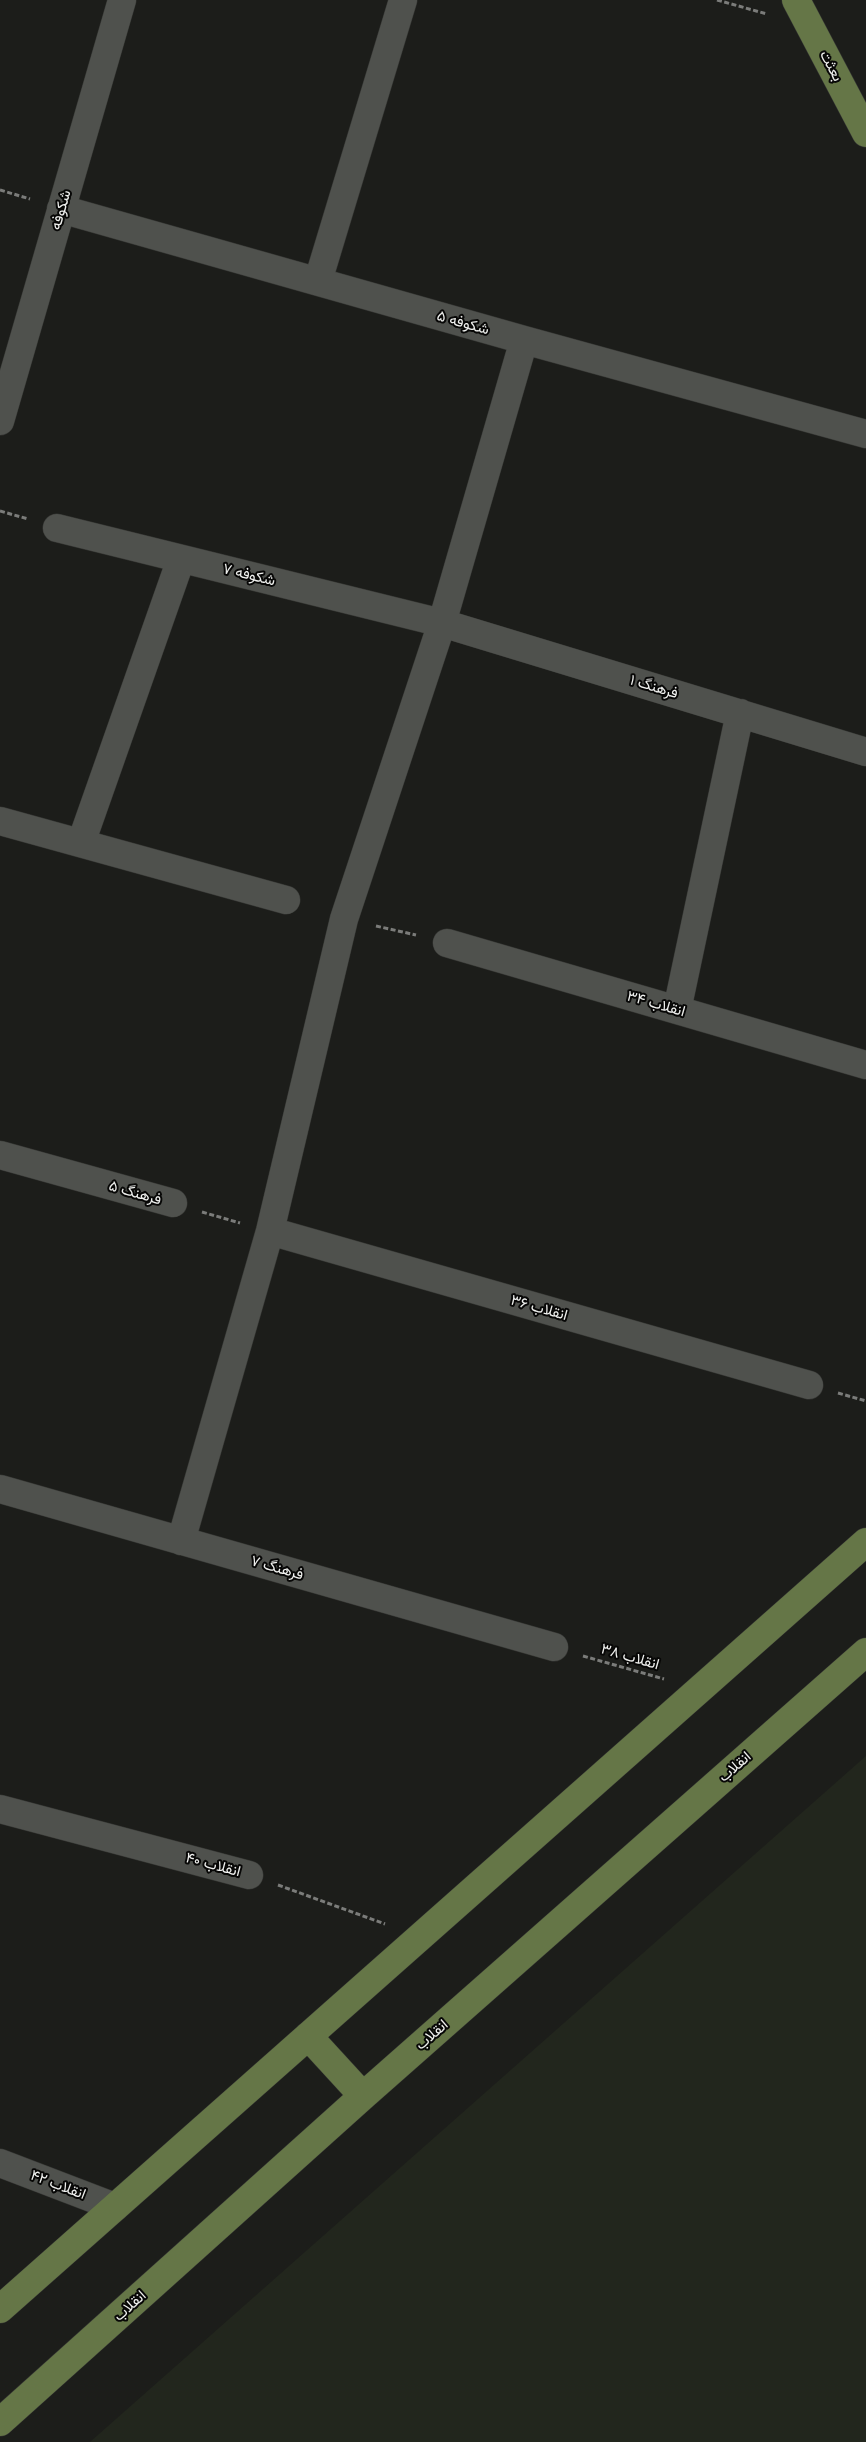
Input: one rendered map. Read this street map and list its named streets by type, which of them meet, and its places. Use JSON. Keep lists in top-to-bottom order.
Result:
{
  "streets": {
    "main road": ["بعثت", "انقلاب"],
    "street": [
      "شکوفه",
      "شکوفه ۵",
      "شکوفه ۷",
      "فرهنگ ۱",
      "انقلاب ۳۴",
      "فرهنگ ۵",
      "انقلاب ۳۶",
      "فرهنگ ۷",
      "انقلاب ۴۰",
      "انقلاب ۴۲"
    ],
    "path": ["انقلاب ۳۸"]
  },
  "crossings": [
    ["شکوفه", "شکوفه ۵"],
    ["شکوفه ۷", "فرهنگ ۱"],
    ["فرهنگ ۵", "انقلاب ۳۶"],
    ["فرهنگ ۷", "انقلاب ۳۸"]
  ]
}
